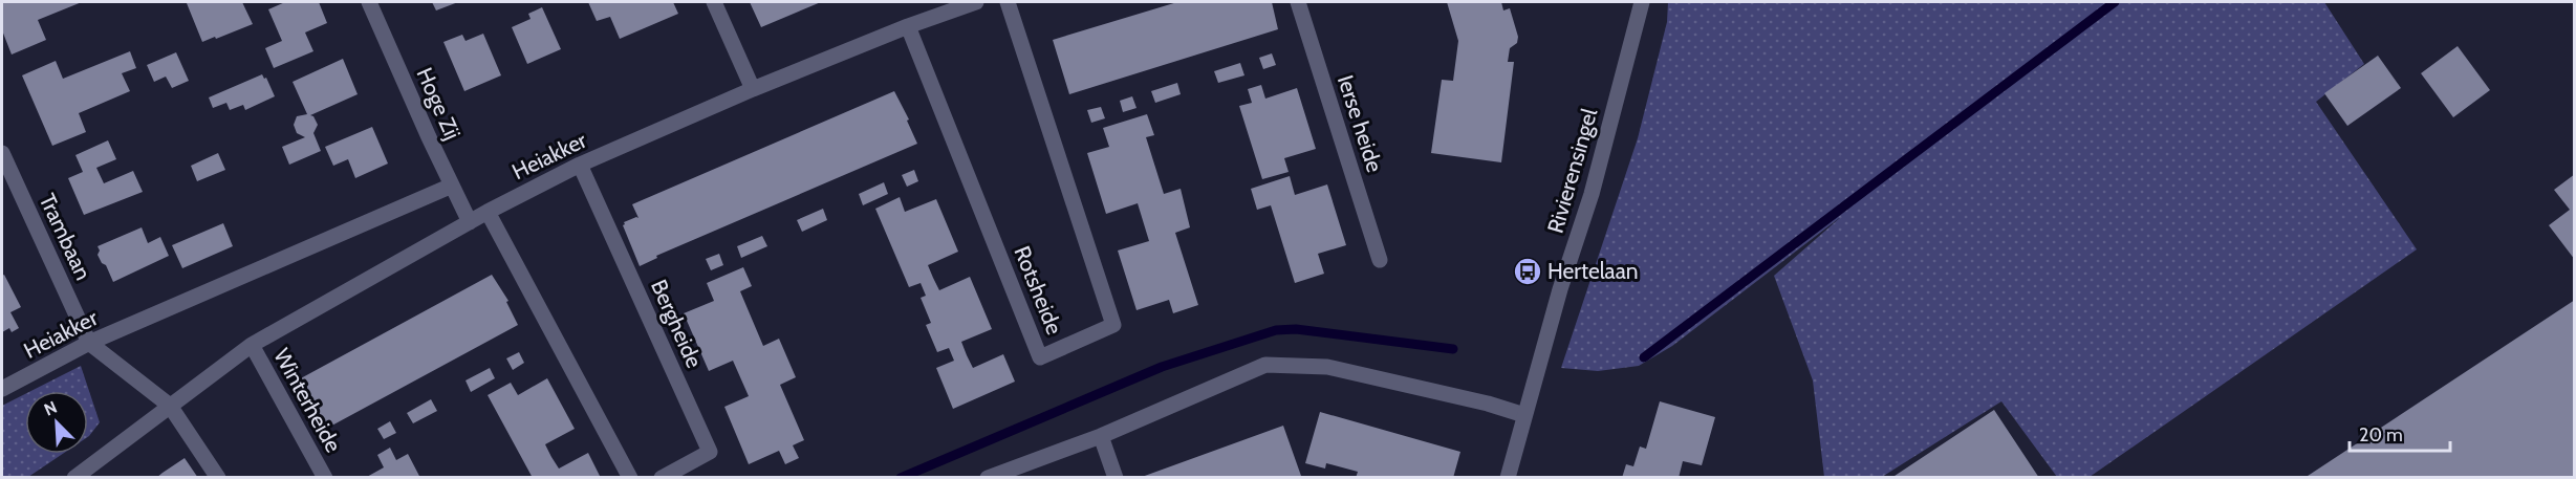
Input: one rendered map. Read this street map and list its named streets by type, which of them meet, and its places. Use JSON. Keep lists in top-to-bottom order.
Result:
{
  "streets": {
    "street": [
      "Hoge Zij",
      "Ierse heide",
      "Heiakker",
      "Rivierensingel",
      "Trambaan",
      "Rotsheide",
      "Bergheide",
      "Winterheide"
    ]
  },
  "crossings": [
    ["Hoge Zij", "Heiakker"],
    ["Heiakker", "Trambaan"],
    ["Heiakker", "Rotsheide"],
    ["Heiakker", "Bergheide"],
    ["Heiakker", "Winterheide"]
  ],
  "places": {
    "bus stop": ["Hertelaan"]
  },
  "scale_bar": "20 m",
  "north": "top left"
}
